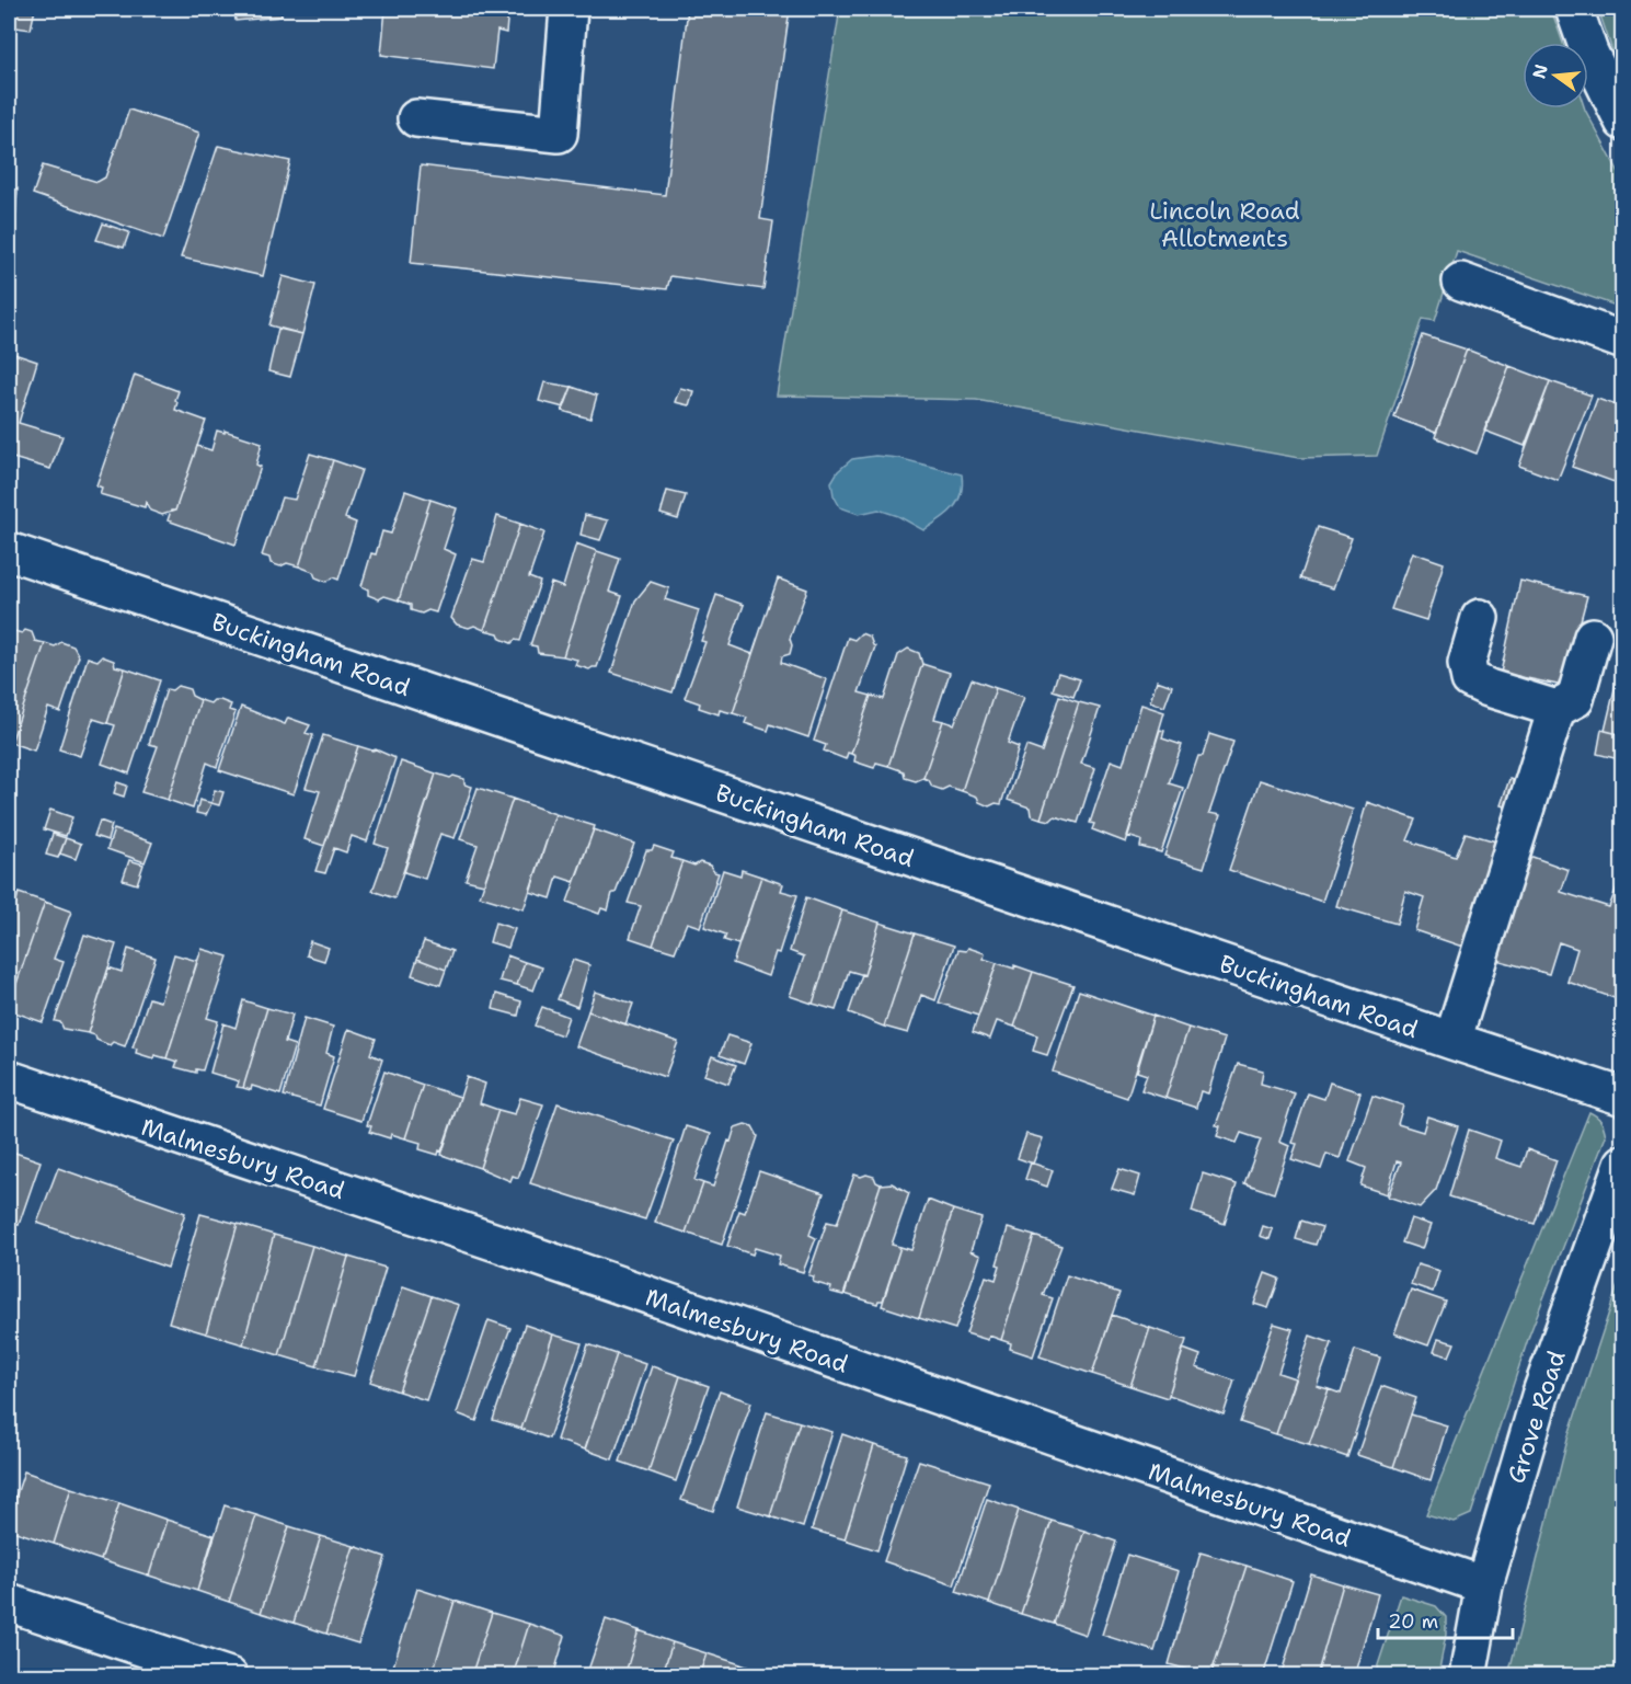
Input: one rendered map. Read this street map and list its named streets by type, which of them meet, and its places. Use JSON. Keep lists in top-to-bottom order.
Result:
{
  "streets": {
    "street": ["Buckingham Road", "Malmesbury Road", "Grove Road"]
  },
  "crossings": [
    ["Malmesbury Road", "Grove Road"]
  ],
  "parks": ["Lincoln Road Allotments"],
  "scale_bar": "20 m",
  "north": "left"
}
